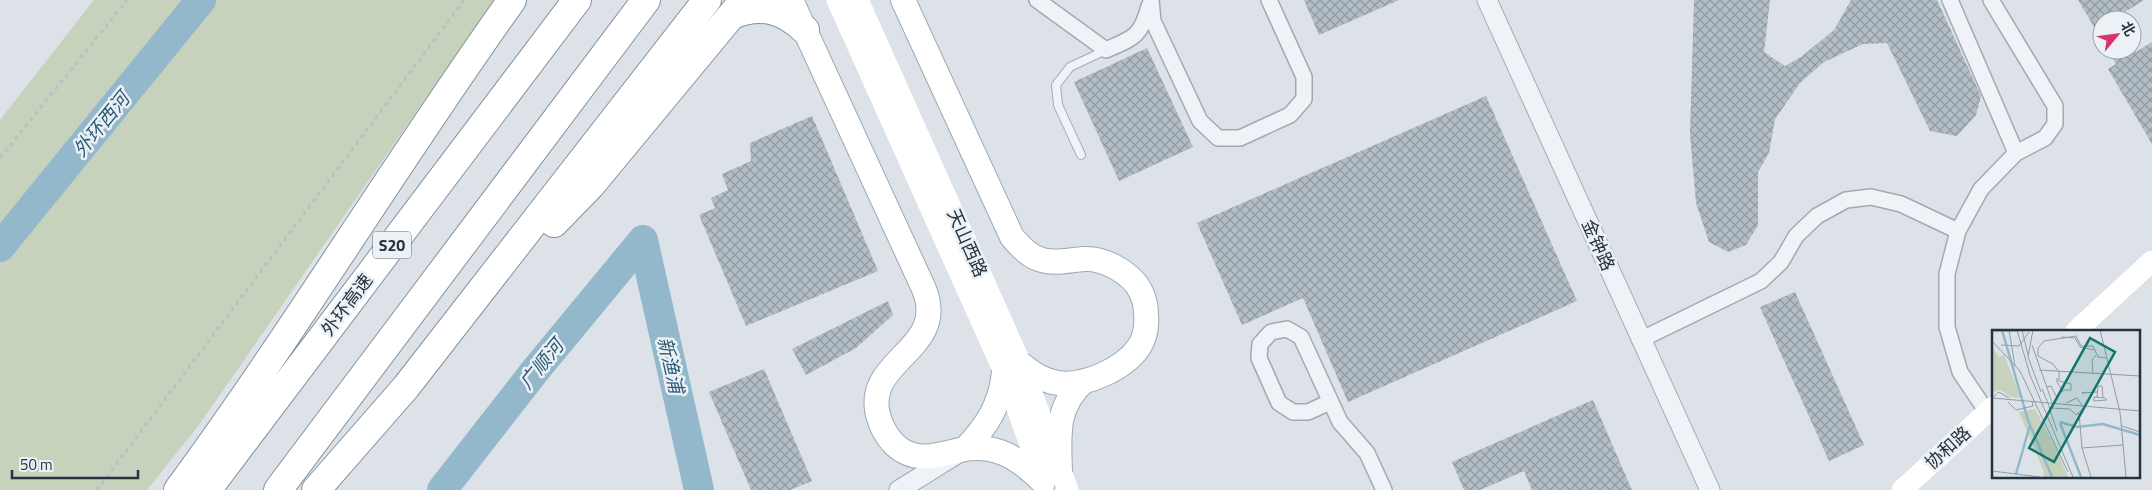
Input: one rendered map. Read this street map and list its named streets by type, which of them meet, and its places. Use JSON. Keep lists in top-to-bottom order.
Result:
{
  "streets": {
    "highway": ["S20", "外环高速"],
    "main road": ["天山西路", "协和路"],
    "street": ["金钟路"]
  },
  "water": ["外环西河", "广顺河", "新渔浦"],
  "scale_bar": "50 m",
  "north": "top right"
}
